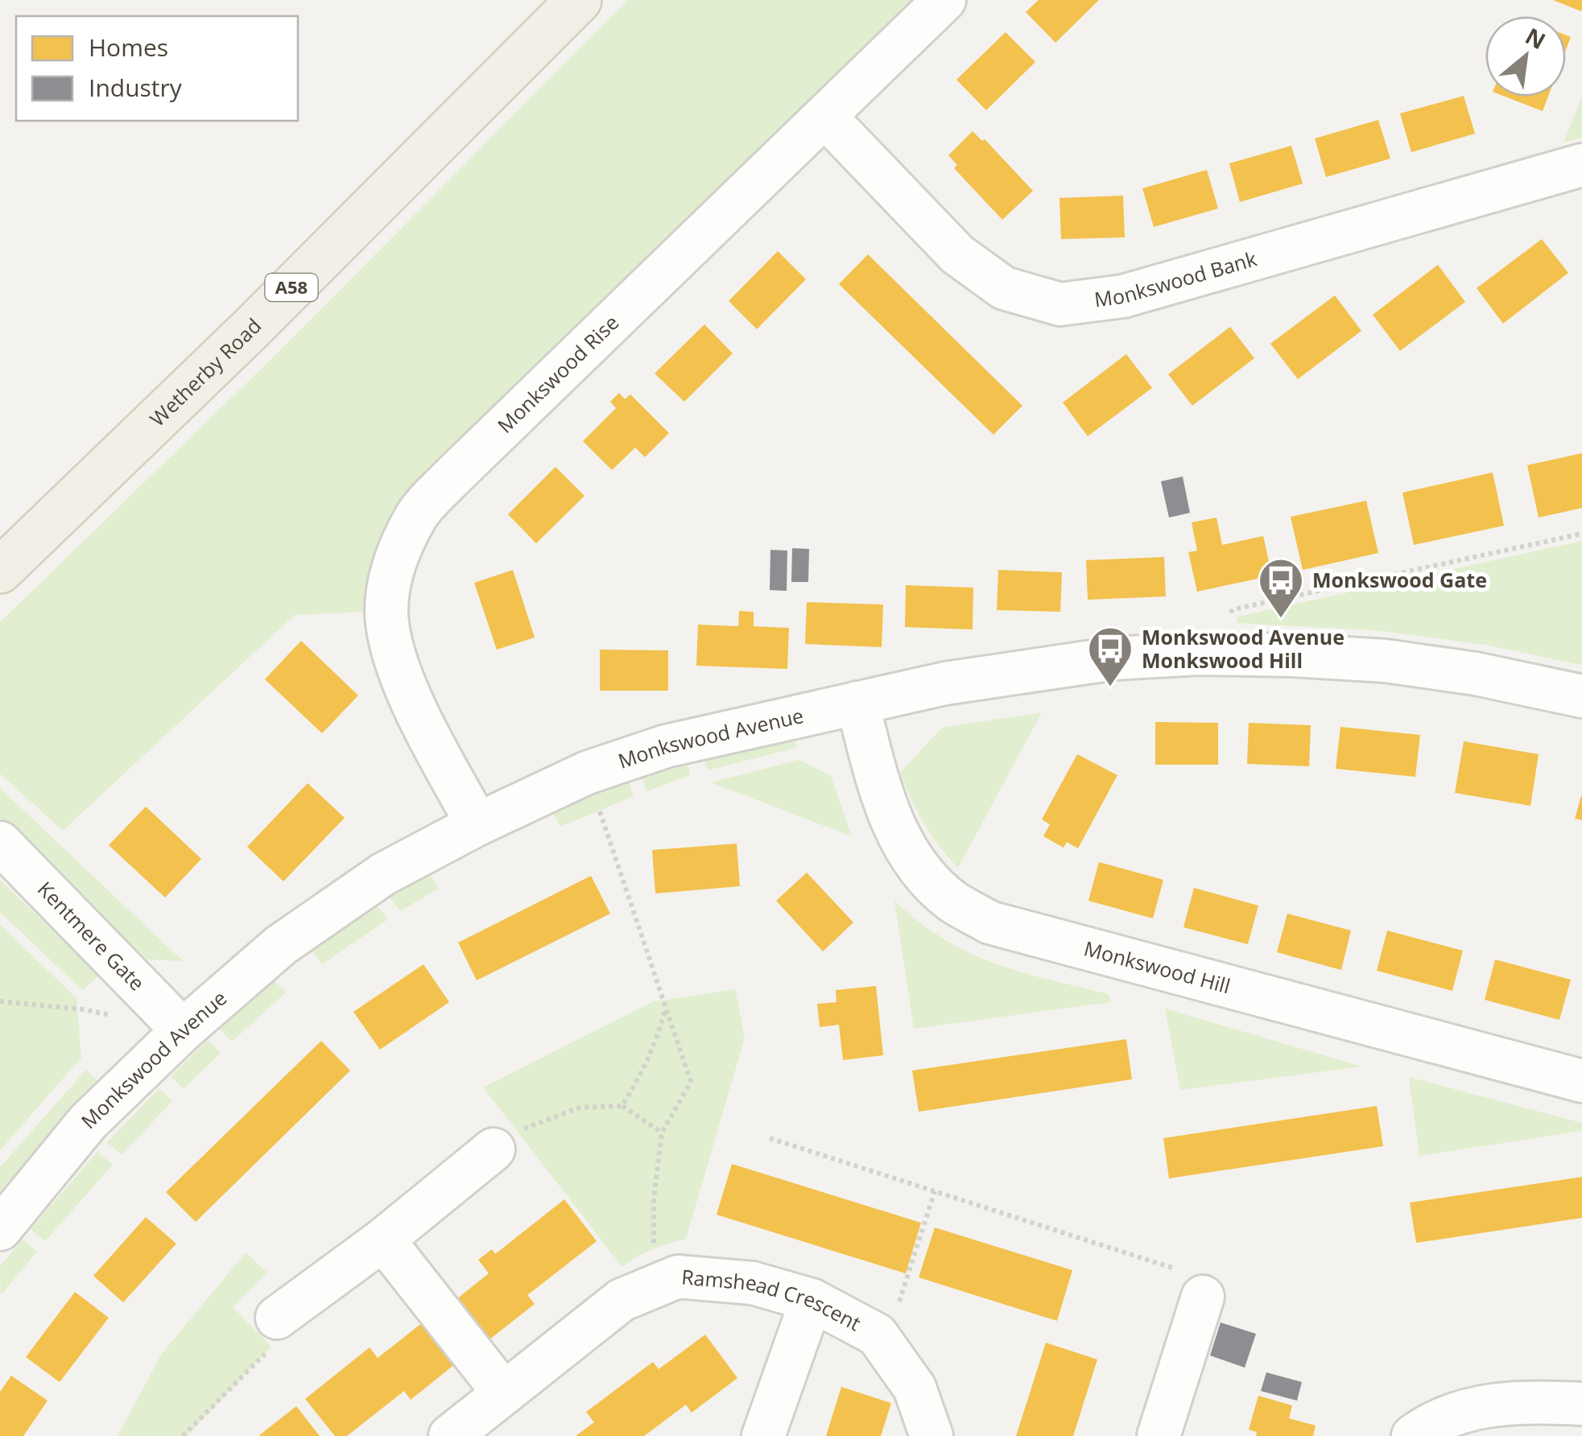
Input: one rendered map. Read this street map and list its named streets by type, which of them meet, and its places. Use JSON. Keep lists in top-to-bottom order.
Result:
{
  "streets": {
    "main road": ["A58", "Wetherby Road"],
    "street": [
      "Monkswood Bank",
      "Monkswood Rise",
      "Monkswood Avenue",
      "Kentmere Gate",
      "Monkswood Hill",
      "Ramshead Crescent"
    ]
  },
  "crossings": [
    ["Monkswood Bank", "Monkswood Rise"],
    ["Monkswood Rise", "Monkswood Avenue"],
    ["Monkswood Avenue", "Kentmere Gate"],
    ["Monkswood Avenue", "Monkswood Hill"]
  ],
  "places": {
    "bus stop": ["Monkswood Gate", "Monkswood Avenue Monkswood Hill"]
  },
  "legend": ["Homes", "Industry"],
  "north": "top right"
}
